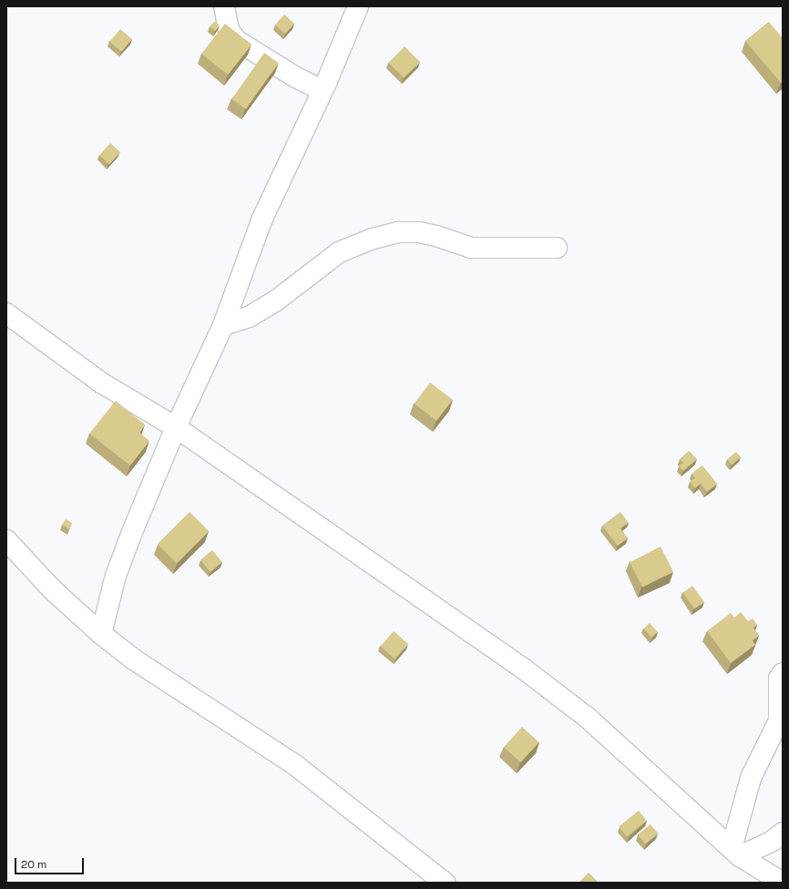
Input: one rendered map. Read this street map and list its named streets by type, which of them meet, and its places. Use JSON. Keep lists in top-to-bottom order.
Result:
{
  "scale_bar": "20 m"
}
